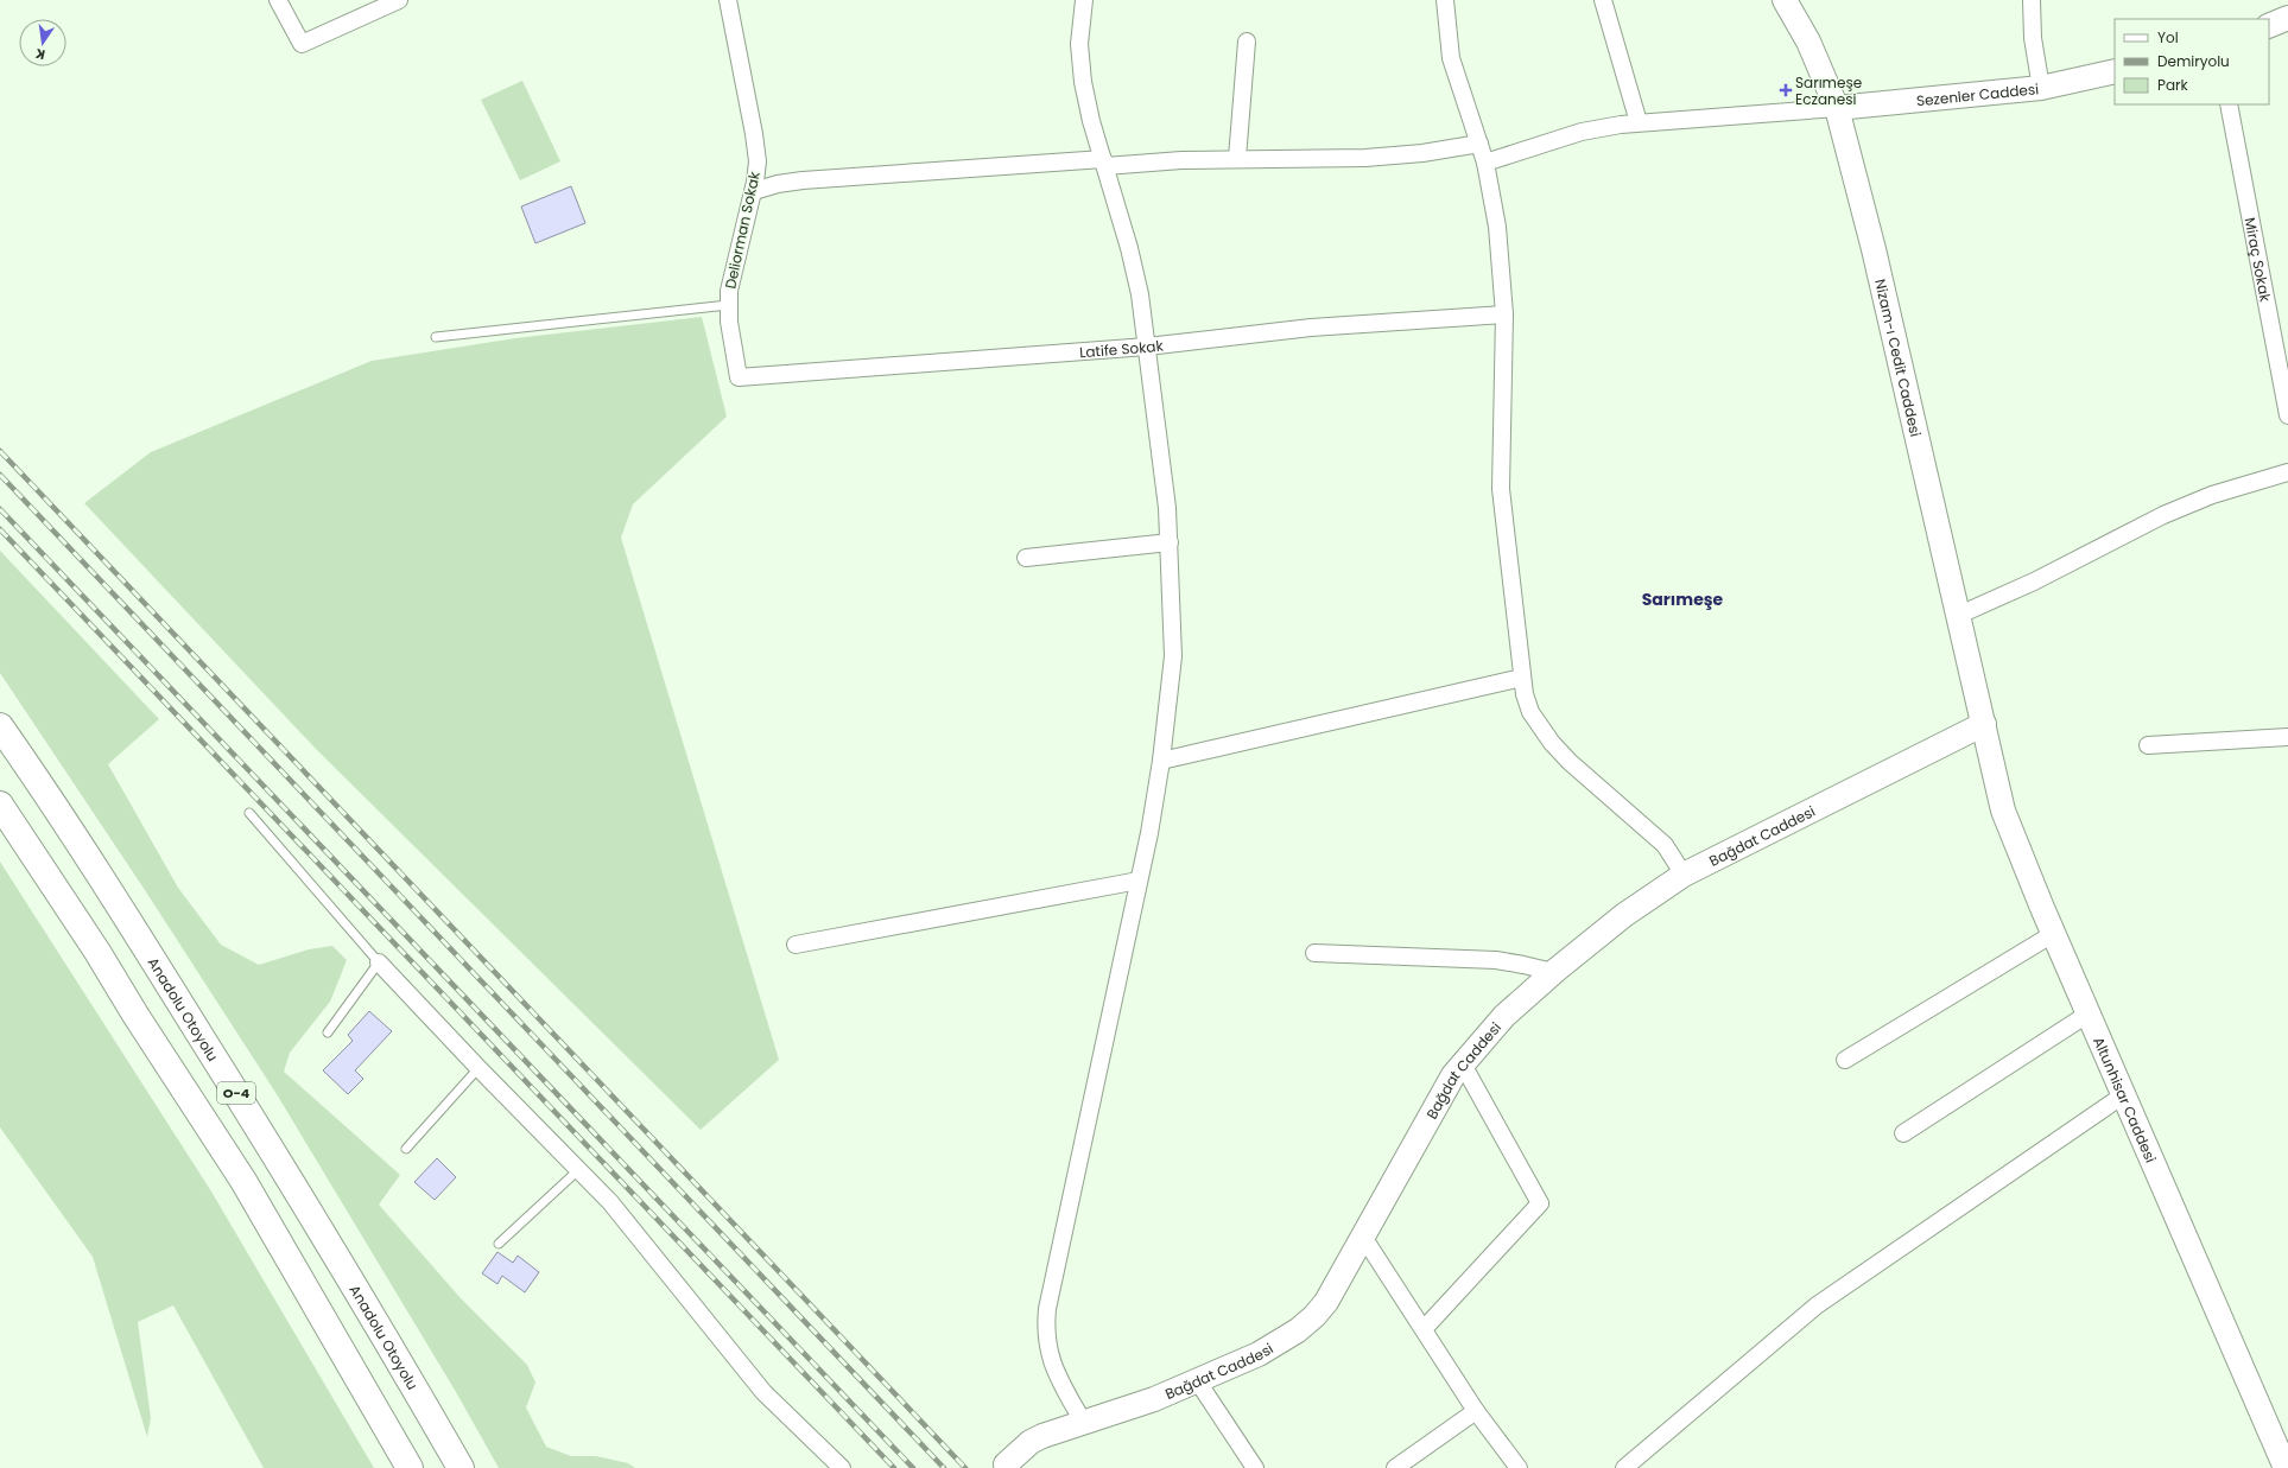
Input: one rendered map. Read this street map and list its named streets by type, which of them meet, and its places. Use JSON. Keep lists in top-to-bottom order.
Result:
{
  "streets": {
    "highway": ["Anadolu Otoyolu", "O-4"],
    "street": [
      "Sezenler Caddesi",
      "Deliorman Sokak",
      "Miraç Sokak",
      "Latife Sokak",
      "Nizam-ı Cedit Caddesi",
      "Bağdat Caddesi",
      "Altunhisar Caddesi"
    ]
  },
  "crossings": [
    ["Sezenler Caddesi", "Nizam-ı Cedit Caddesi"],
    ["Deliorman Sokak", "Latife Sokak"],
    ["Nizam-ı Cedit Caddesi", "Bağdat Caddesi"],
    ["Nizam-ı Cedit Caddesi", "Altunhisar Caddesi"],
    ["Bağdat Caddesi", "Altunhisar Caddesi"]
  ],
  "districts": ["Sarımeşe"],
  "places": {
    "health": ["Sarımeşe Eczanesi"]
  },
  "legend": ["Yol", "Demiryolu", "Park"],
  "north": "bottom"
}
